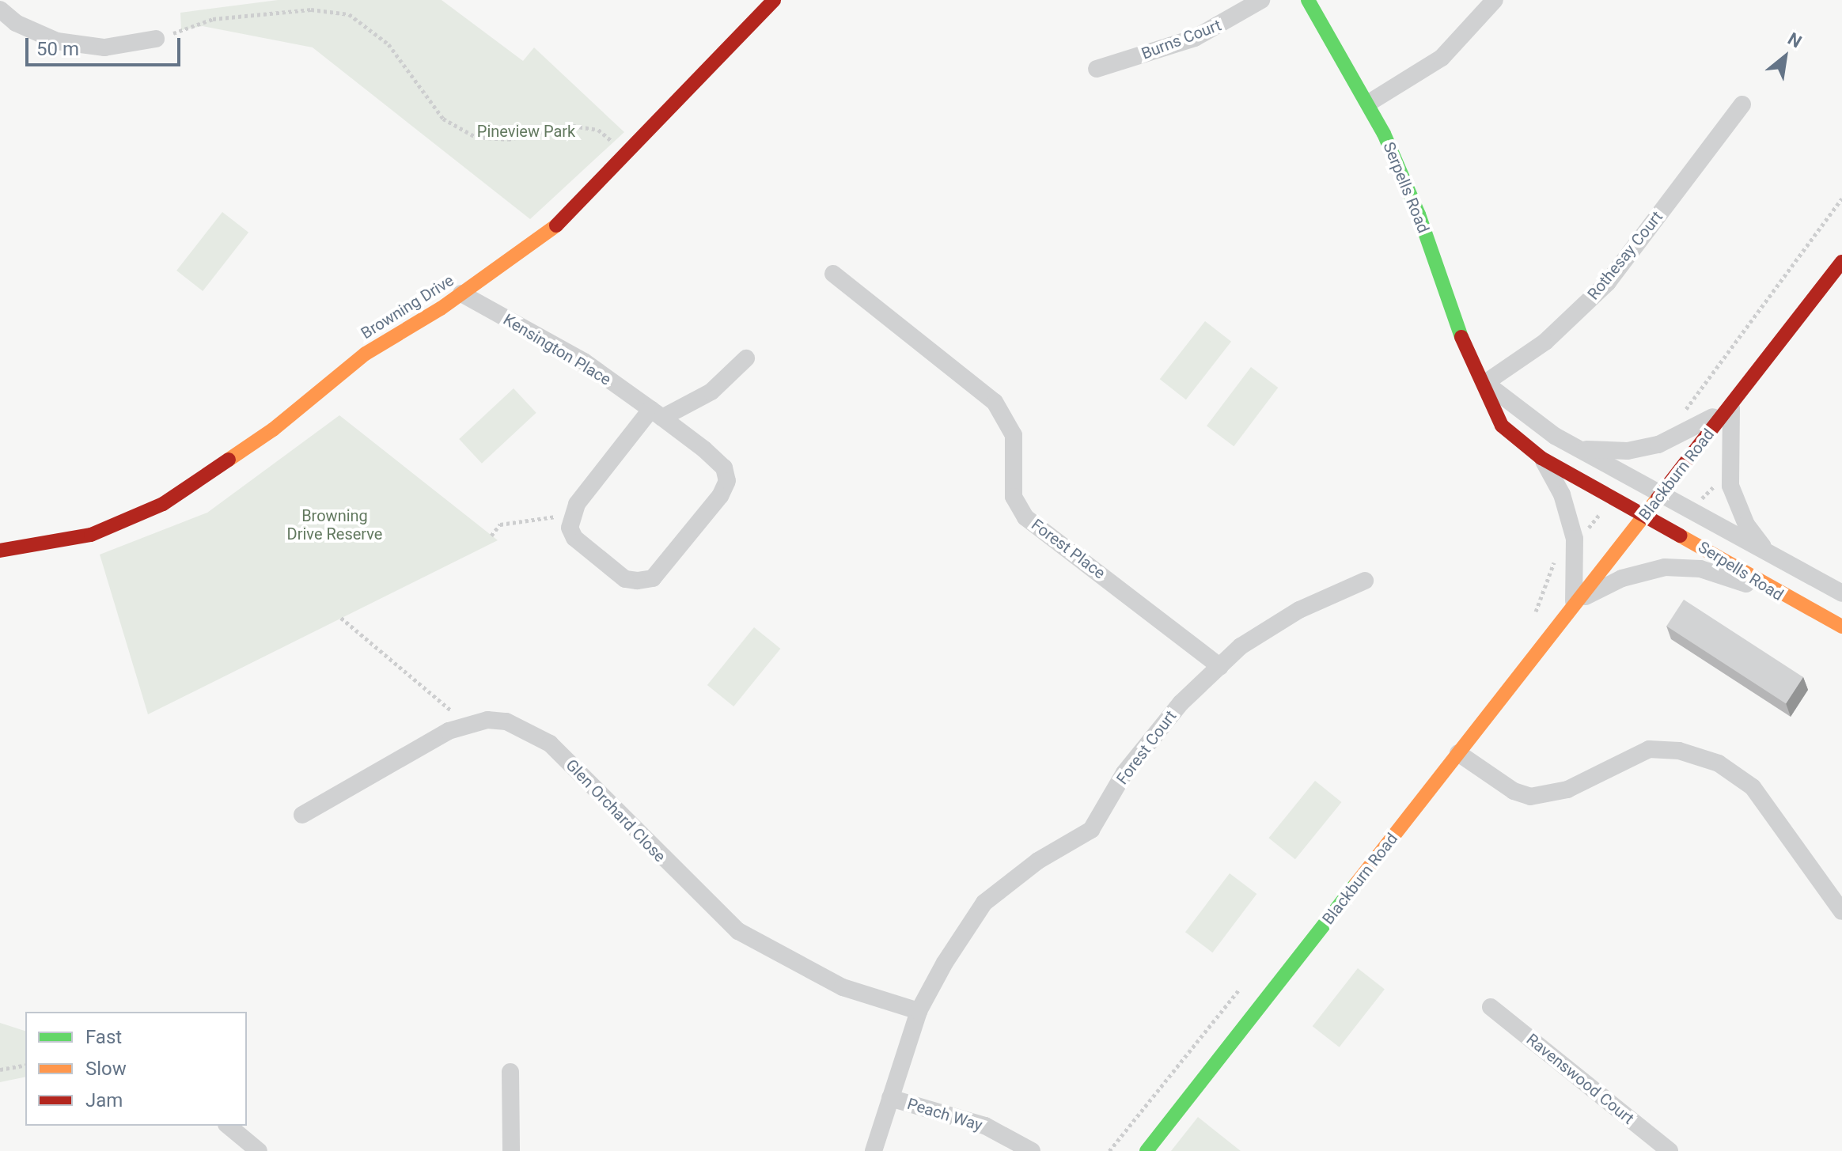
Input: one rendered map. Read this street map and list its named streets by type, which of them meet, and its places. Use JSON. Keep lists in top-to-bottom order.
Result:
{
  "streets": {
    "street": [
      "Burns Court",
      "Serpells Road",
      "Rothesay Court",
      "Browning Drive",
      "Kensington Place",
      "Blackburn Road",
      "Forest Place",
      "Forest Court",
      "Glen Orchard Close",
      "Ravenswood Court",
      "Peach Way"
    ]
  },
  "crossings": [
    ["Serpells Road", "Rothesay Court"],
    ["Serpells Road", "Blackburn Road"],
    ["Browning Drive", "Kensington Place"],
    ["Forest Place", "Forest Court"],
    ["Forest Court", "Glen Orchard Close"],
    ["Forest Court", "Peach Way"]
  ],
  "parks": ["Pineview Park", "Browning Drive Reserve"],
  "legend": ["Fast", "Slow", "Jam"],
  "scale_bar": "50 m",
  "north": "top right"
}
